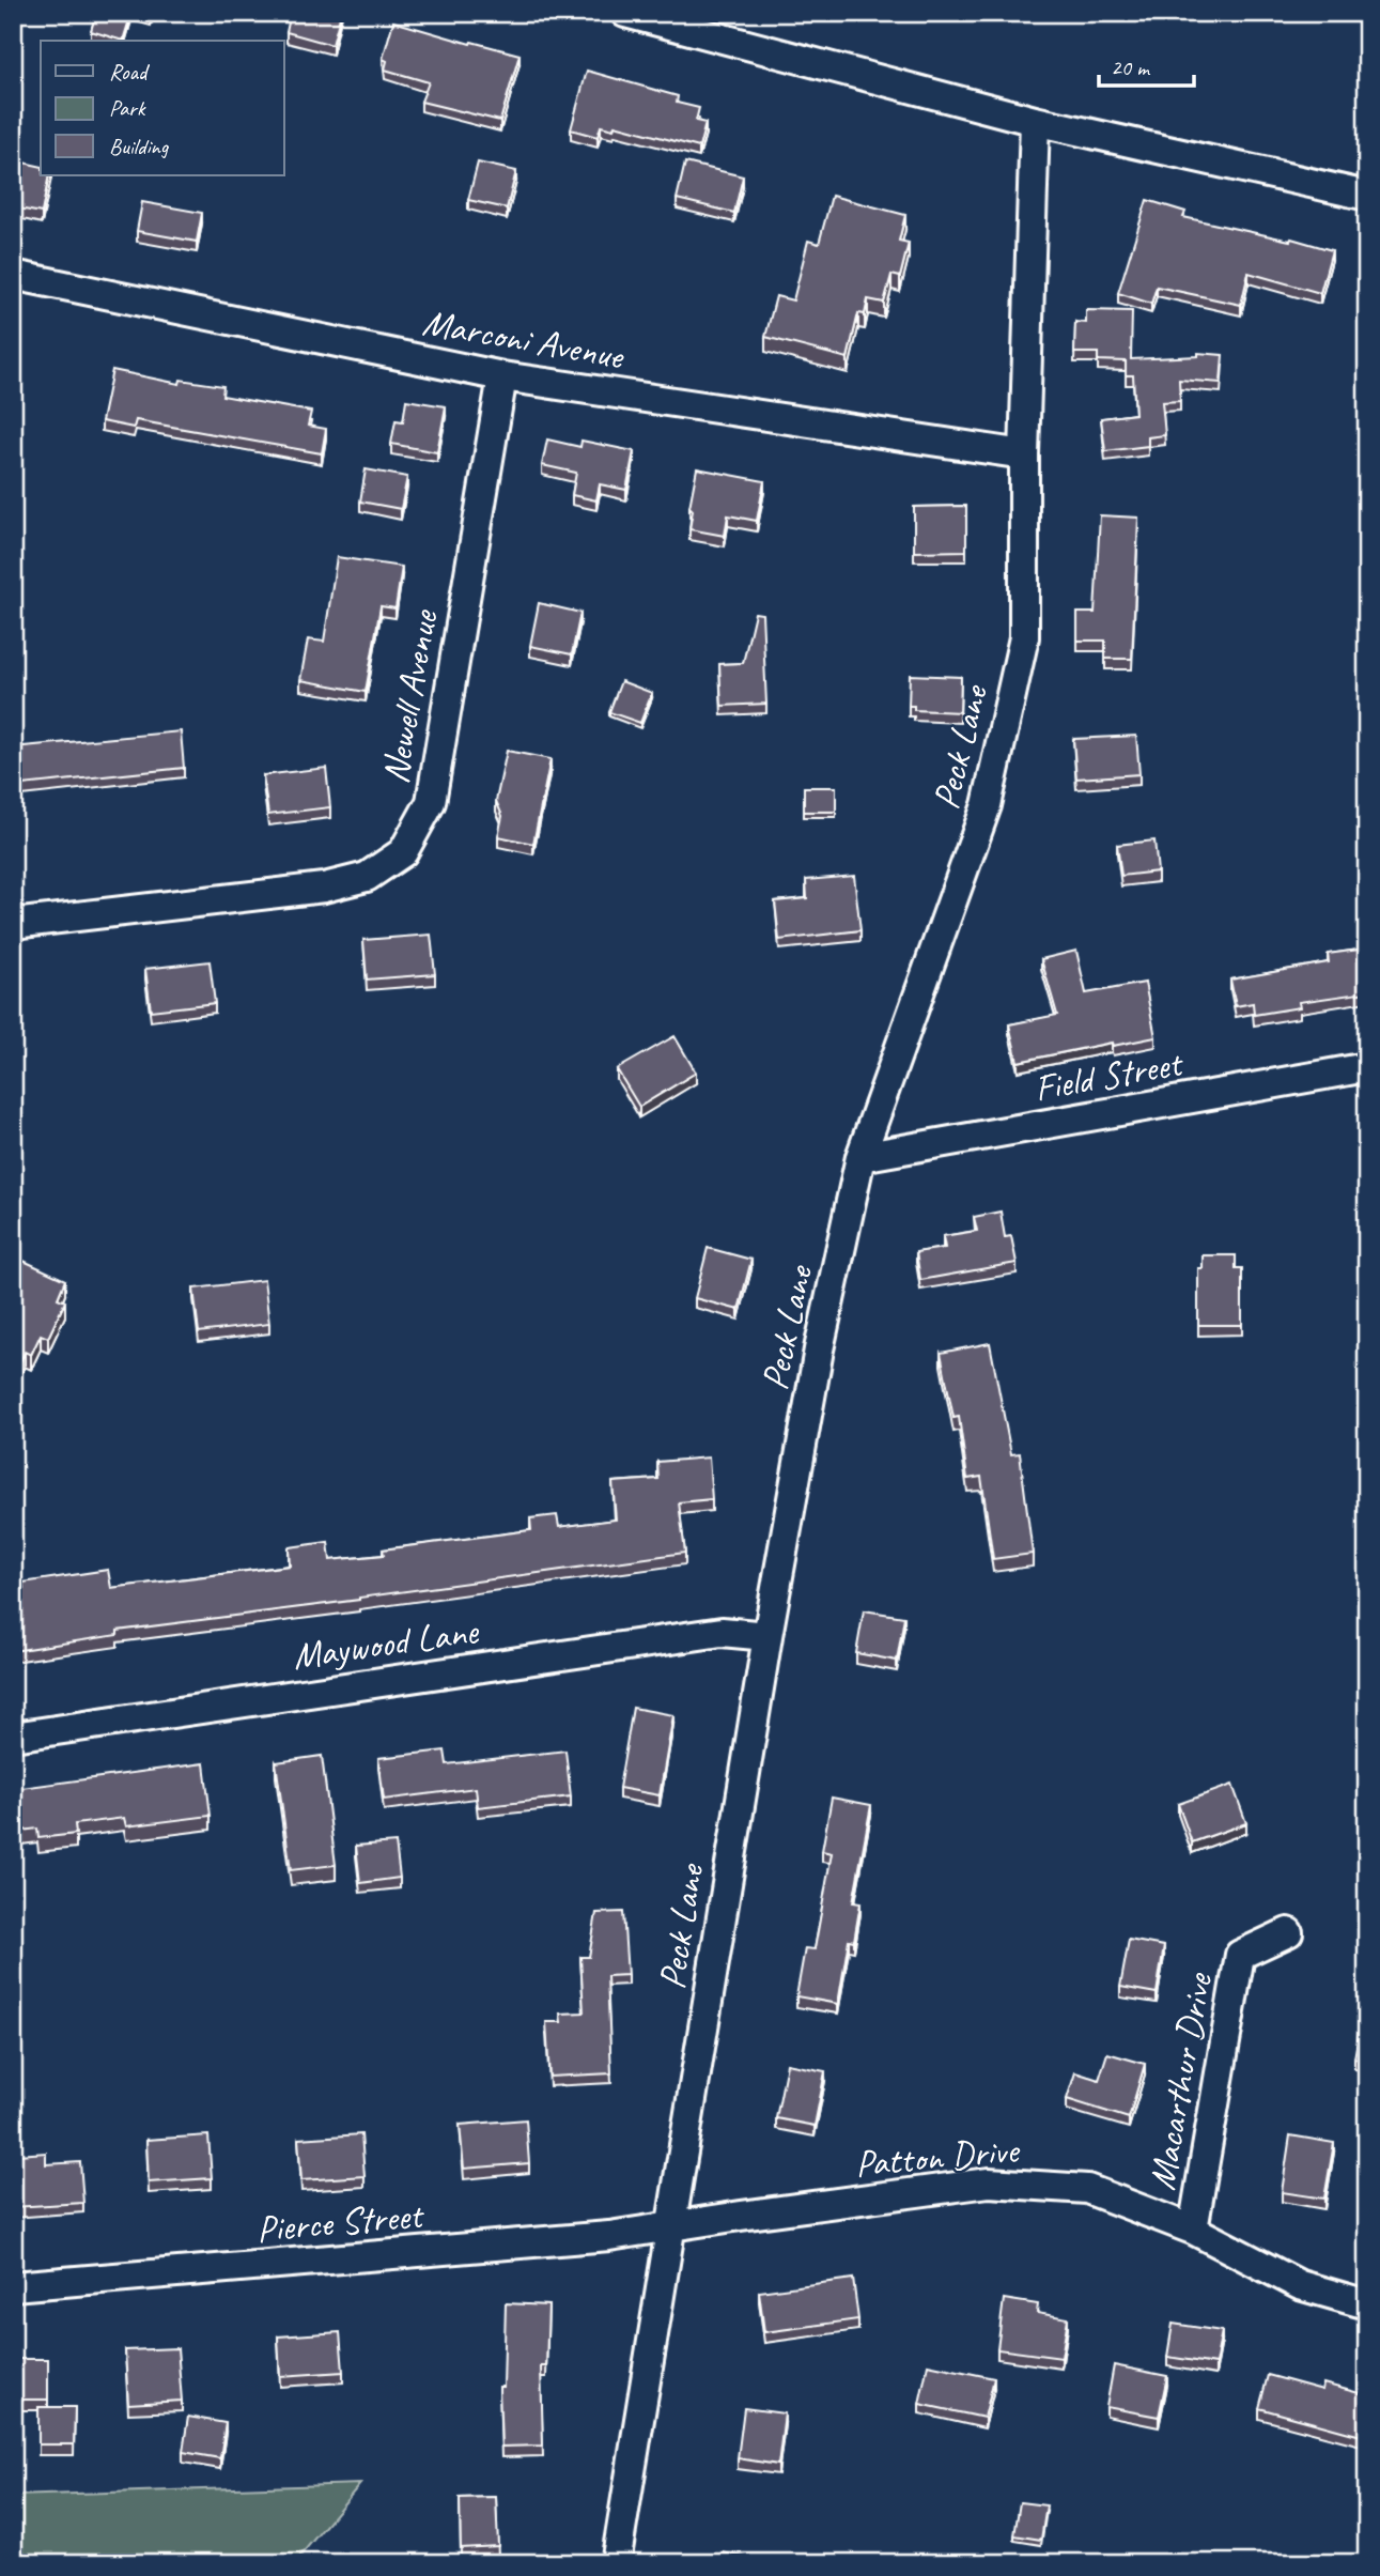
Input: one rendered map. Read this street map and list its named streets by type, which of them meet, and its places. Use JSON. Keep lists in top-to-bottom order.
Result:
{
  "streets": {
    "street": [
      "Marconi Avenue",
      "Newell Avenue",
      "Peck Lane",
      "Field Street",
      "Maywood Lane",
      "Macarthur Drive",
      "Patton Drive",
      "Pierce Street"
    ]
  },
  "crossings": [
    ["Marconi Avenue", "Newell Avenue"],
    ["Marconi Avenue", "Peck Lane"],
    ["Peck Lane", "Field Street"],
    ["Peck Lane", "Maywood Lane"],
    ["Peck Lane", "Patton Drive"],
    ["Peck Lane", "Pierce Street"],
    ["Macarthur Drive", "Patton Drive"],
    ["Patton Drive", "Pierce Street"]
  ],
  "legend": ["Road", "Park", "Building"],
  "scale_bar": "20 m"
}
